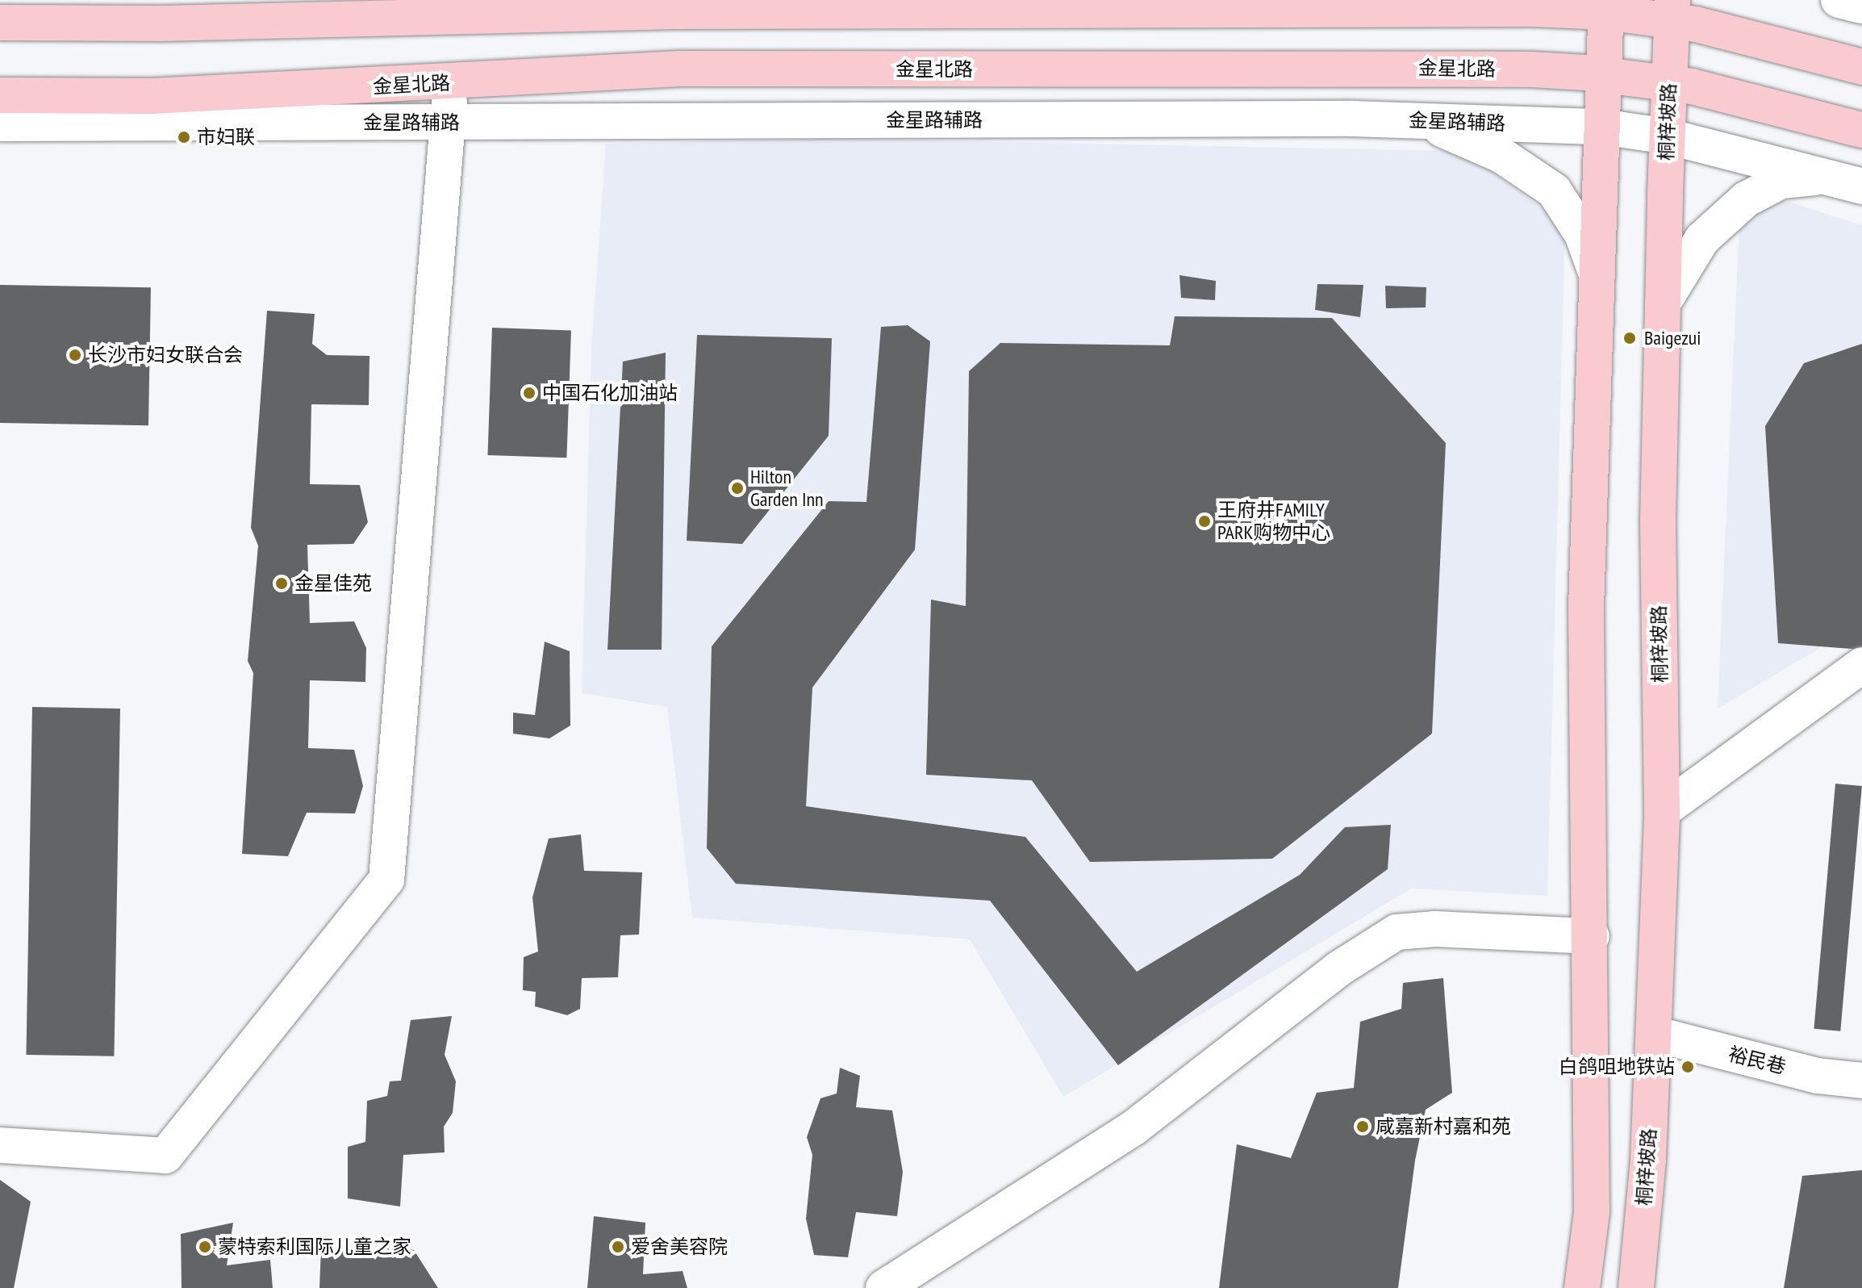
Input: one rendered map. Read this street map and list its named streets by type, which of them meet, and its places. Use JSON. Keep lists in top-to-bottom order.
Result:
{
  "streets": {
    "main road": ["金星北路", "桐梓坡路"],
    "street": ["金星路辅路", "裕民巷"]
  },
  "crossings": [
    ["金星北路", "桐梓坡路"],
    ["金星路辅路", "桐梓坡路"],
    ["桐梓坡路", "裕民巷"]
  ],
  "places": [
    "市妇联",
    "Baigezui",
    "长沙市妇女联合会",
    "中国石化加油站",
    "Hilton Garden Inn",
    "王府井FAMILY PARK购物中心",
    "金星佳苑",
    "白鸽咀地铁站",
    "咸嘉新村嘉和苑",
    "蒙特索利国际儿童之家",
    "爱舍美容院"
  ]
}
